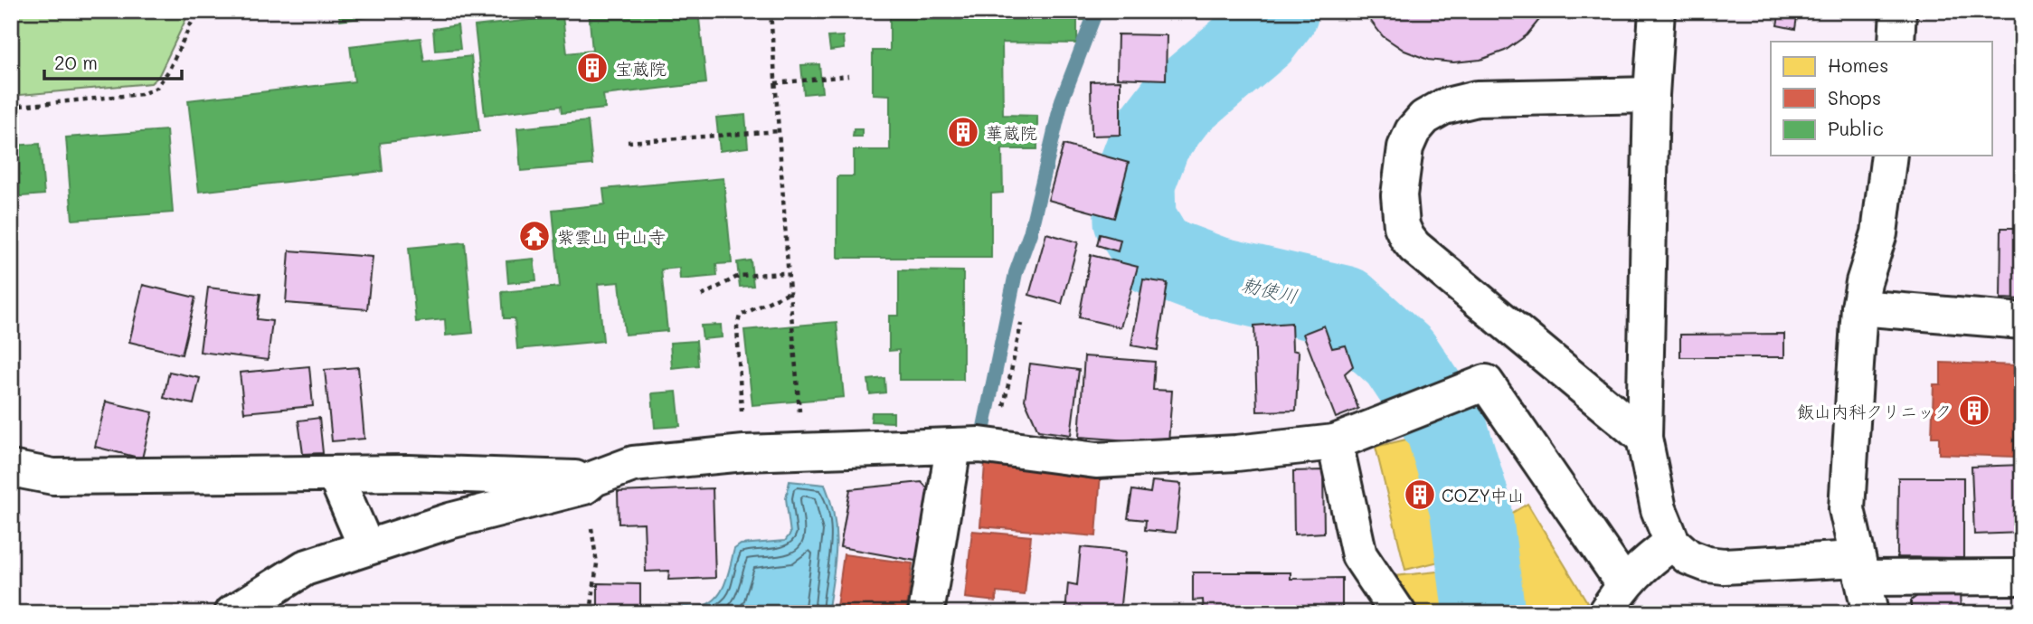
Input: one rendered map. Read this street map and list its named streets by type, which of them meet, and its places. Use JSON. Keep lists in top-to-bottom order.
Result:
{
  "water": ["勅使川"],
  "places": {
    "building": [
      "宝蔵院",
      "華蔵院",
      "飯山内科クリニック",
      "COZY中山"
    ],
    "temple": ["紫雲山 中山寺"]
  },
  "legend": ["Homes", "Shops", "Public"],
  "scale_bar": "20 m"
}
